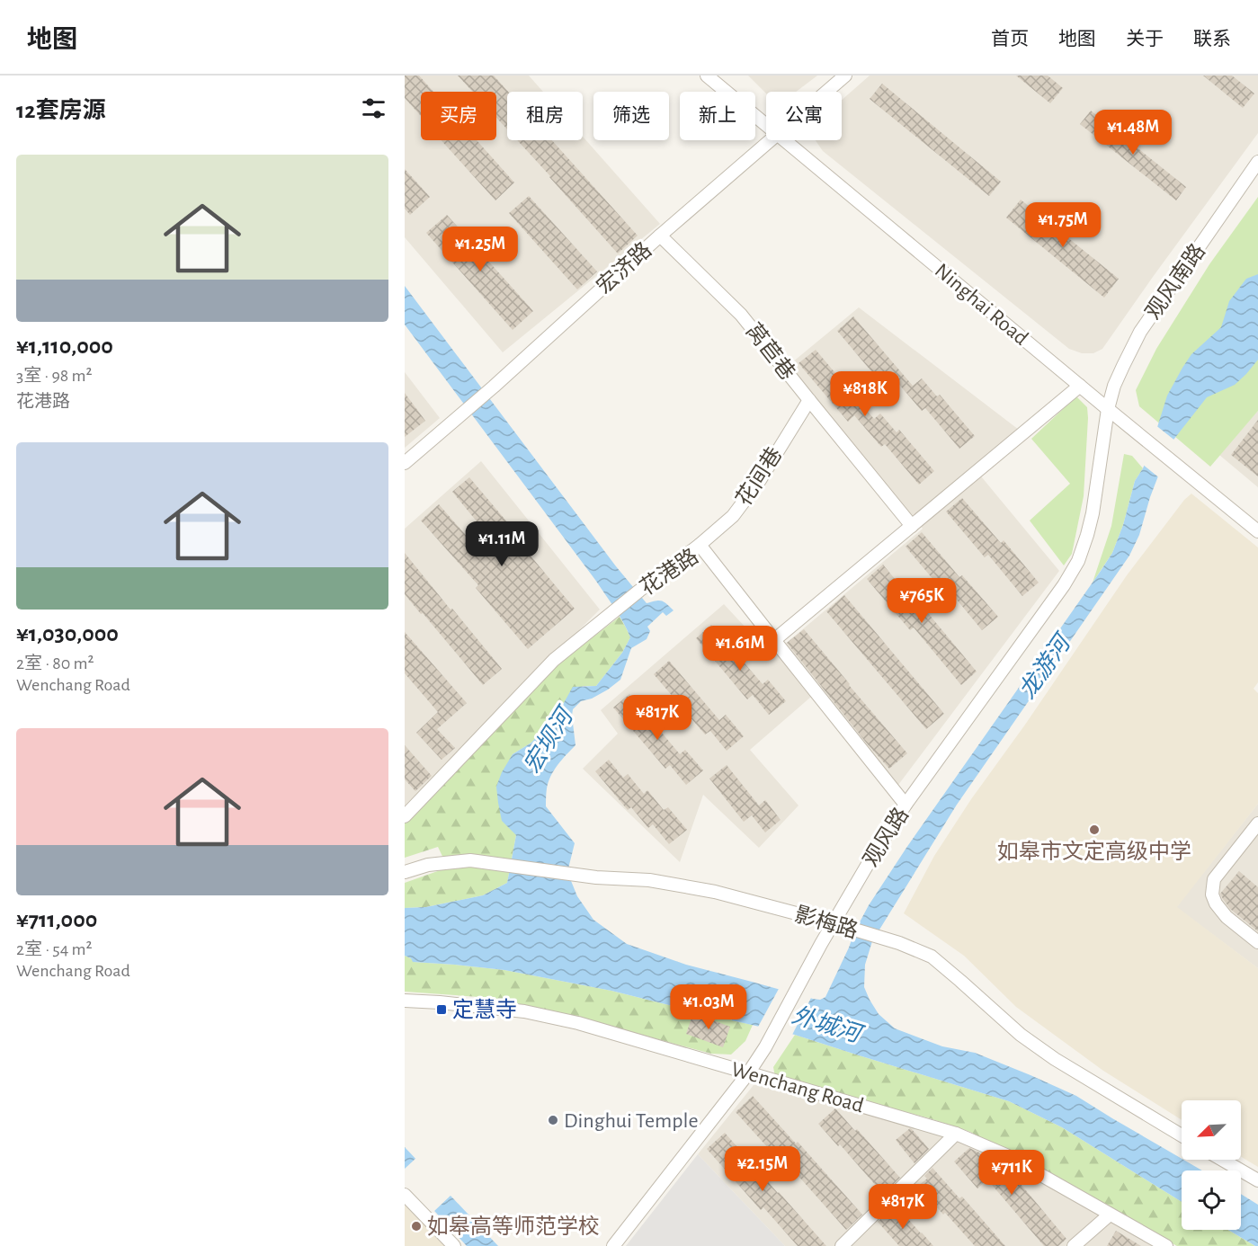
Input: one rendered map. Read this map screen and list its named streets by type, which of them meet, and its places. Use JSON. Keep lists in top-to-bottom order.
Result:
{
  "streets": {
    "street": [
      "宏济路",
      "观风南路",
      "Ninghai Road",
      "莴苣巷",
      "花间巷",
      "花港路",
      "观风路",
      "影梅路",
      "Wenchang Road"
    ]
  },
  "crossings": [
    ["宏济路", "莴苣巷"],
    ["观风南路", "Ninghai Road"],
    ["观风南路", "观风路"],
    ["Ninghai Road", "观风路"],
    ["莴苣巷", "花间巷"],
    ["花间巷", "花港路"],
    ["花港路", "观风路"],
    ["观风路", "影梅路"],
    ["观风路", "Wenchang Road"]
  ],
  "water": ["龙游河", "宏坝河", "外城河"],
  "places": {
    "other": ["如皋市文定高级中学", "Dinghui Temple", "如皋高等师范学校"],
    "transit": ["定慧寺"]
  },
  "north": "bottom left",
  "page": {
    "header": "地图",
    "nav": [
      "首页",
      "地图",
      "关于",
      "联系"
    ],
    "heading": "12套房源",
    "chip": [
      "买房",
      "租房",
      "筛选",
      "新上",
      "公寓"
    ],
    "price": [
      "¥1.48M",
      "¥1.75M",
      "¥1.25M",
      "¥818K",
      "¥1.11M",
      "¥765K",
      "¥1.61M",
      "¥817K",
      "¥1.03M",
      "¥2.15M",
      "¥711K",
      "¥817K"
    ],
    "list": [
      {
        "name": "¥1,110,000",
        "note": "3室 · 98 m² · 花港路"
      },
      {
        "name": "¥1,030,000",
        "note": "2室 · 80 m² · Wenchang Road"
      },
      {
        "name": "¥711,000",
        "note": "2室 · 54 m² · Wenchang Road"
      }
    ]
  }
}
